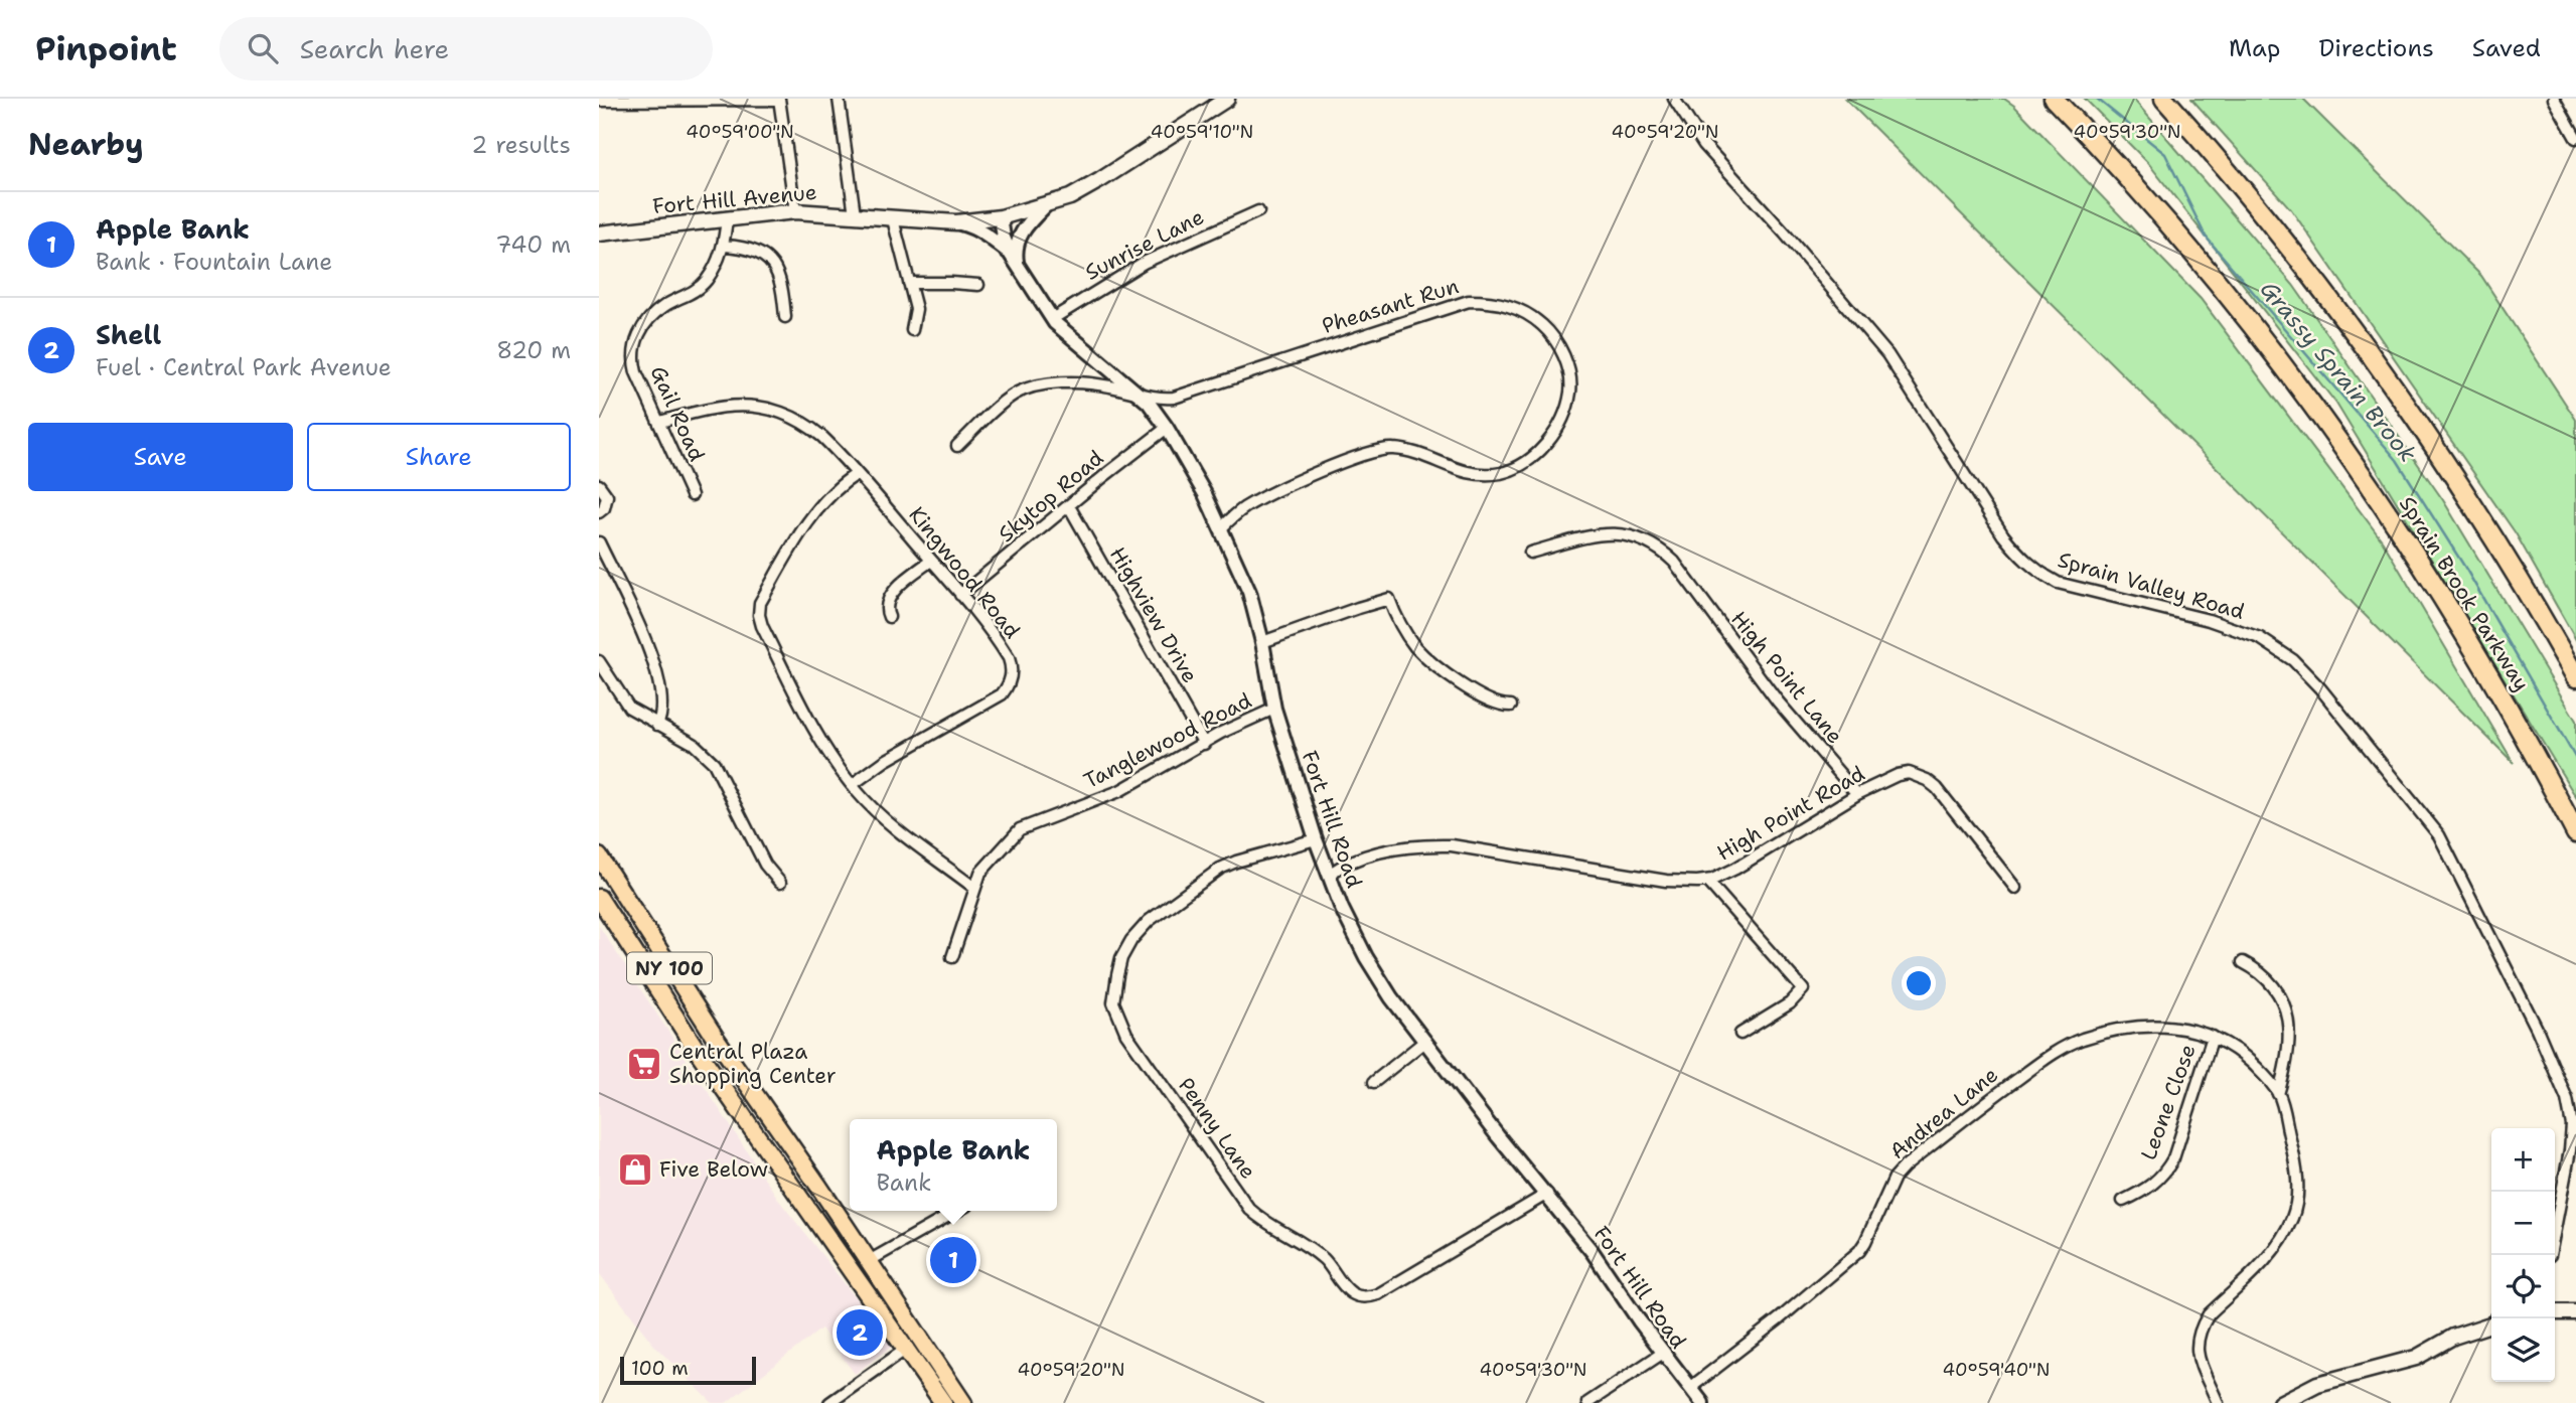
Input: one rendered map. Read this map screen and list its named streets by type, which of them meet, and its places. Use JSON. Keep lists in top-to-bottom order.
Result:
{
  "streets": {
    "highway": ["Sprain Brook Parkway"],
    "main road": ["Fort Hill Avenue", "NY 100"],
    "street": [
      "Sunrise Lane",
      "Pheasant Run",
      "Gail Road",
      "Skytop Road",
      "Kingwood Road",
      "Sprain Valley Road",
      "Highview Drive",
      "High Point Lane",
      "Tanglewood Road",
      "High Point Road",
      "Fort Hill Road",
      "Leone Close",
      "Andrea Lane",
      "Penny Lane"
    ]
  },
  "crossings": [
    ["Fort Hill Avenue", "Gail Road"],
    ["Fort Hill Avenue", "Fort Hill Road"],
    ["Sunrise Lane", "Fort Hill Road"],
    ["Pheasant Run", "Fort Hill Road"],
    ["Gail Road", "Kingwood Road"],
    ["Skytop Road", "Kingwood Road"],
    ["Skytop Road", "Highview Drive"],
    ["Skytop Road", "Fort Hill Road"],
    ["Highview Drive", "Tanglewood Road"],
    ["High Point Lane", "High Point Road"],
    ["Tanglewood Road", "Fort Hill Road"],
    ["High Point Road", "Fort Hill Road"],
    ["Fort Hill Road", "Andrea Lane"],
    ["Fort Hill Road", "Penny Lane"],
    ["Leone Close", "Andrea Lane"]
  ],
  "water": ["Grassy Sprain Brook"],
  "places": {
    "supermarket": ["Central Plaza Shopping Center"],
    "shop": ["Five Below"]
  },
  "scale_bar": "100 m",
  "page": {
    "header": "Pinpoint",
    "search": "Search here",
    "nav": ["Map", "Directions", "Saved"],
    "heading": ["Nearby", "2 results"],
    "list": [
      {
        "mark": "1",
        "name": "Apple Bank",
        "note": "Bank · Fountain Lane",
        "value": "740 m"
      },
      {
        "mark": "2",
        "name": "Shell",
        "note": "Fuel · Central Park Avenue",
        "value": "820 m"
      }
    ],
    "buttons": ["Save", "Share"],
    "popup": ["Apple Bank", "Bank"],
    "map_buttons": ["+", "−"],
    "pins": ["1", "2"],
    "scale": "100 m"
  },
  "coordinates": [
    "40°59'00\"N",
    "40°59'10\"N",
    "40°59'20\"N",
    "40°59'30\"N",
    "40°59'40\"N"
  ]
}
